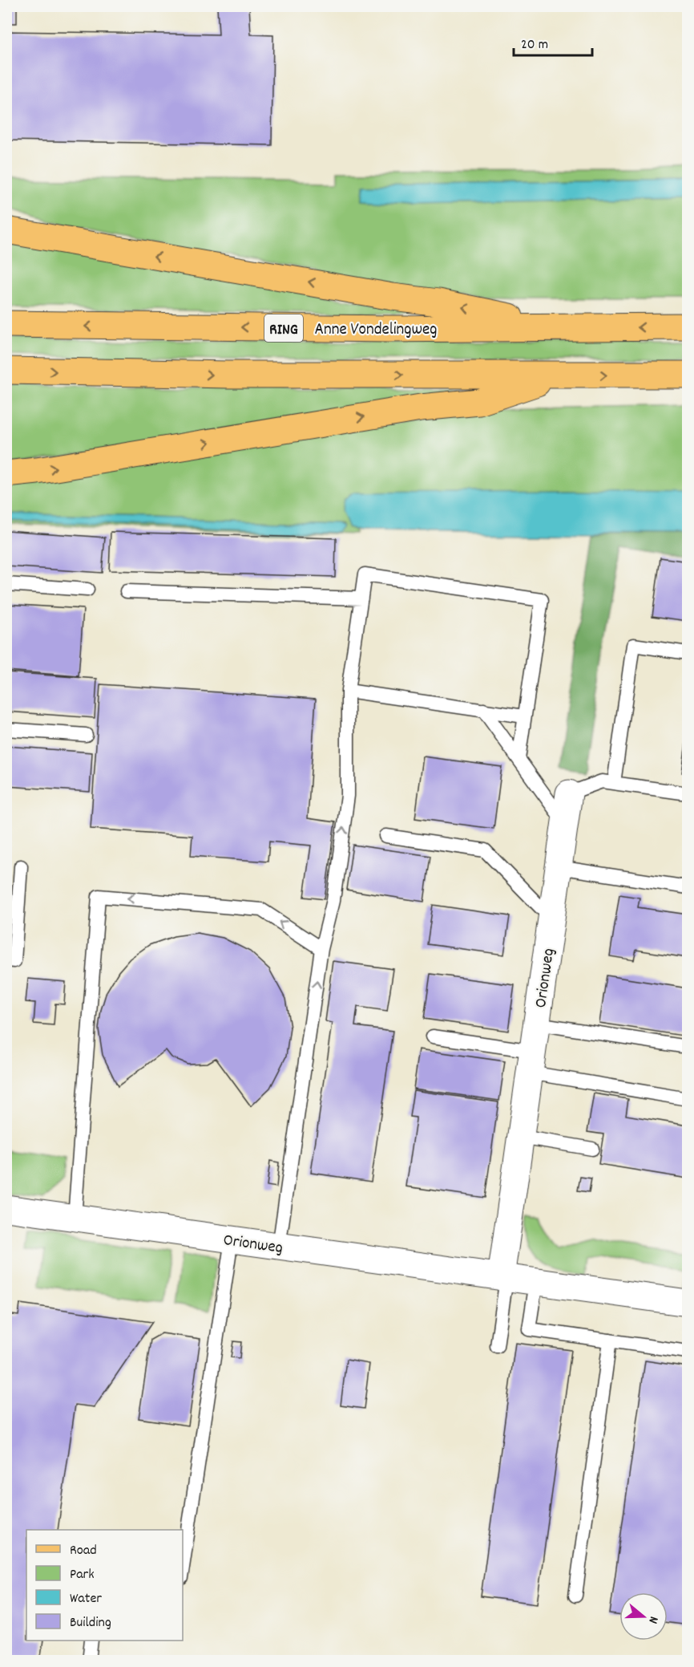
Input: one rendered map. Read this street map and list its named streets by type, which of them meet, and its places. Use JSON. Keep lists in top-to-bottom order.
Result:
{
  "streets": {
    "main road": ["RING", "Anne Vondelingweg"],
    "street": ["Orionweg"]
  },
  "legend": [
    "Road",
    "Park",
    "Water",
    "Building"
  ],
  "scale_bar": "20 m",
  "north": "right"
}
